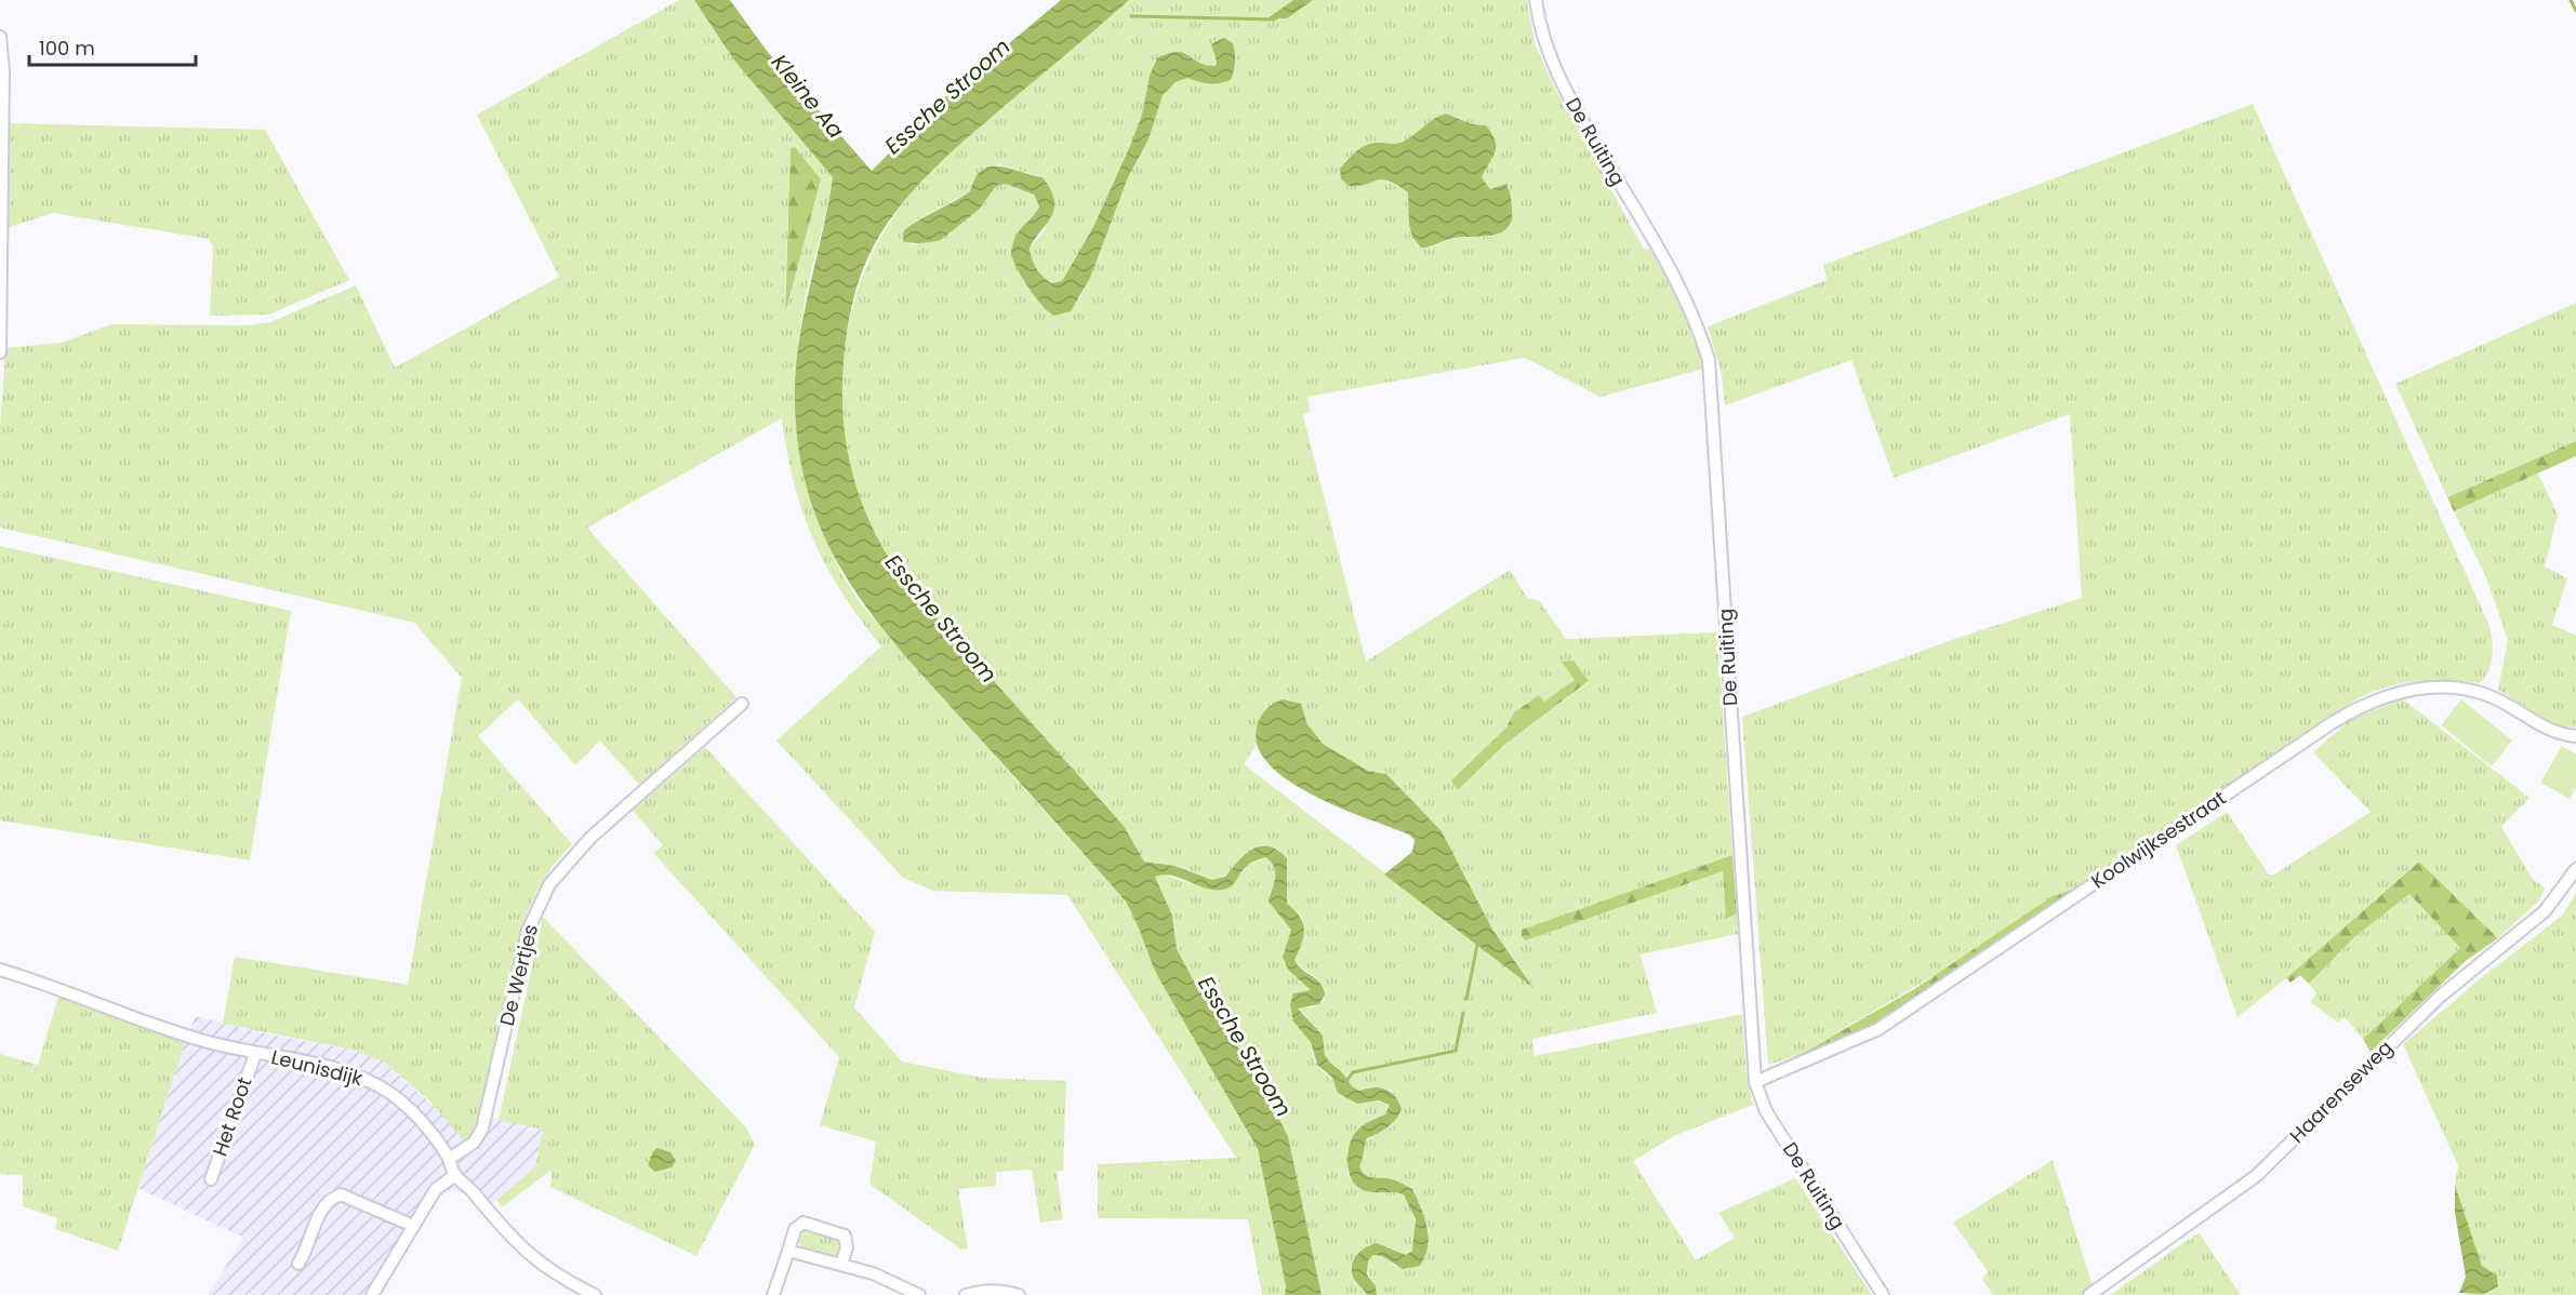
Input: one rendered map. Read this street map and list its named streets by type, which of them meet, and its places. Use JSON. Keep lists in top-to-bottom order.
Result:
{
  "streets": {
    "street": [
      "De Ruiting",
      "Koolwijksestraat",
      "De Wertjes",
      "Leunisdijk",
      "Haarenseweg",
      "Het Root"
    ]
  },
  "crossings": [
    ["De Ruiting", "Koolwijksestraat"],
    ["De Wertjes", "Leunisdijk"],
    ["Leunisdijk", "Het Root"]
  ],
  "water": ["Kleine Aa", "Essche Stroom"],
  "scale_bar": "100 m"
}
